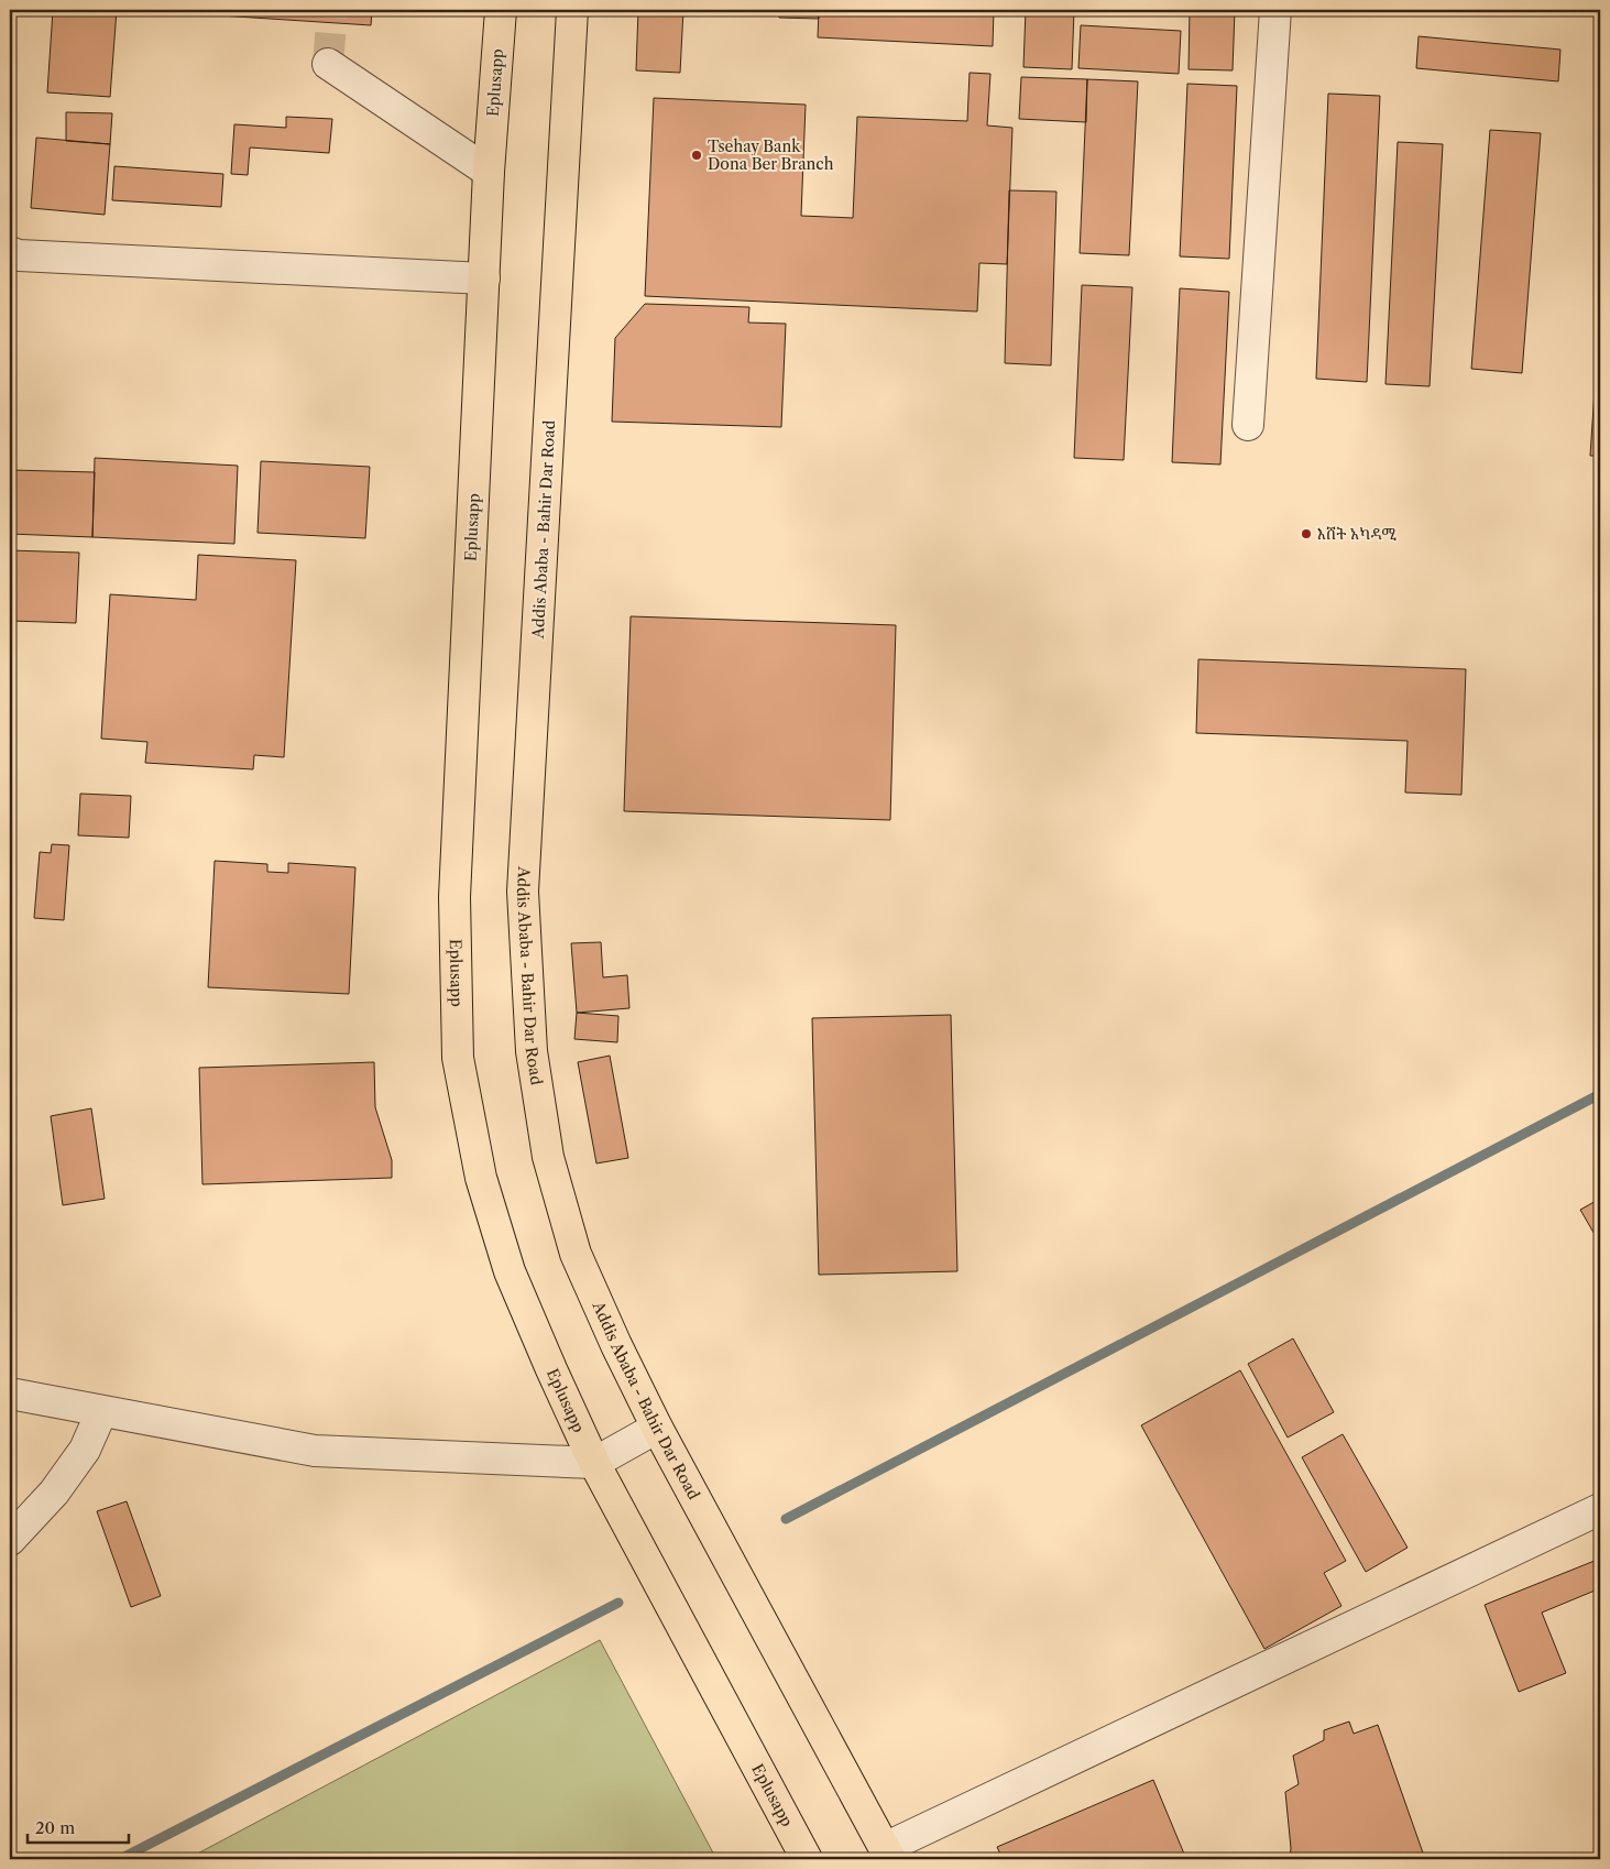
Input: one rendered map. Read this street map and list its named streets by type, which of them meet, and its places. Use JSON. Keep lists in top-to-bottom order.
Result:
{
  "streets": {
    "highway": ["Eplusapp", "Addis Ababa - Bahir Dar Road"]
  },
  "places": ["Tsehay Bank Dona Ber Branch", "እሸት አካዳሚ"],
  "scale_bar": "20 m"
}
